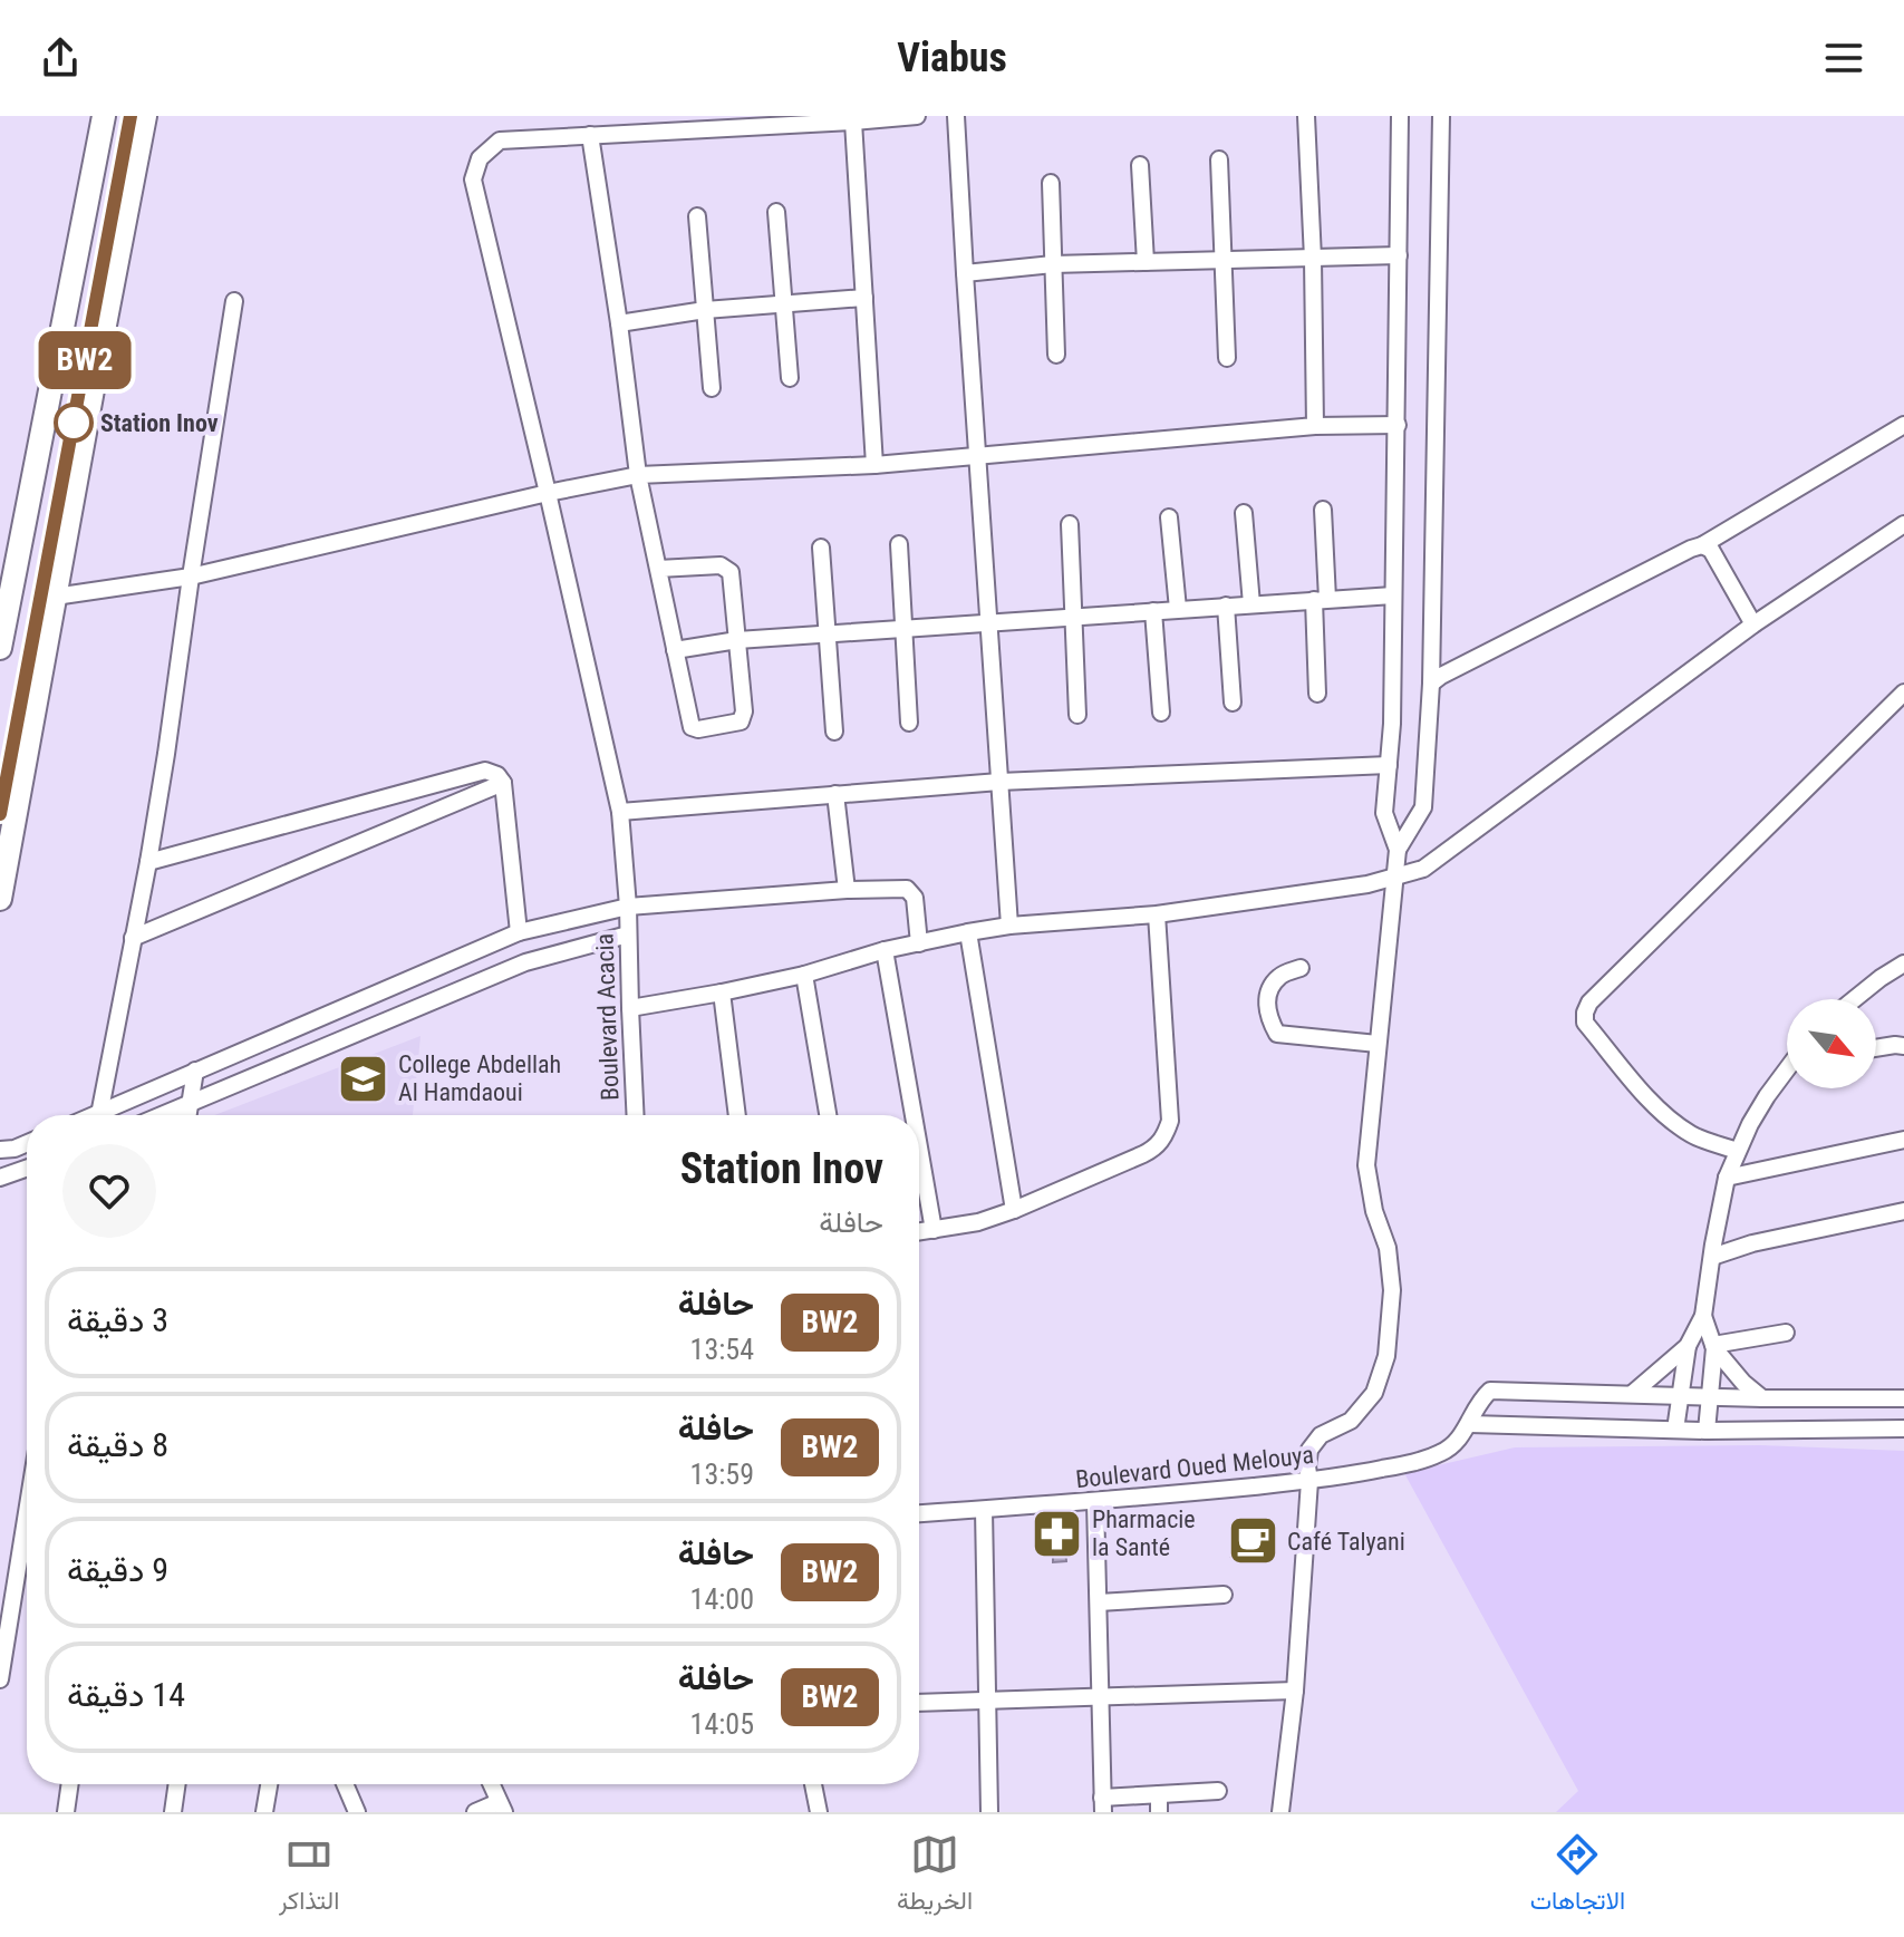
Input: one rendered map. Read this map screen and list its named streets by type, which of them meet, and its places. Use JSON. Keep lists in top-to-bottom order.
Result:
{
  "streets": {
    "street": ["Boulevard Acacia", "Boulevard Oued Melouya"]
  },
  "places": {
    "other": ["Station Inov"],
    "school or university": ["College Abdellah Al Hamdaoui"],
    "pharmacy": ["Pharmacie la Santé"],
    "cafe": ["Café Talyani"]
  },
  "lines": ["bus line BW2"],
  "north": "bottom right",
  "page": {
    "header": "Viabus",
    "on_map": "BW2",
    "heading": ["Station Inov", "حافلة"],
    "list": [
      {
        "mark": "BW2",
        "name": "حافلة",
        "note": "13:54",
        "value": "3 دقيقة"
      },
      {
        "mark": "BW2",
        "name": "حافلة",
        "note": "13:59",
        "value": "8 دقيقة"
      },
      {
        "mark": "BW2",
        "name": "حافلة",
        "note": "14:00",
        "value": "9 دقيقة"
      },
      {
        "mark": "BW2",
        "name": "حافلة",
        "note": "14:05",
        "value": "14 دقيقة"
      }
    ],
    "tabs": ["الاتجاهات", "الخريطة", "التذاكر"]
  }
}
